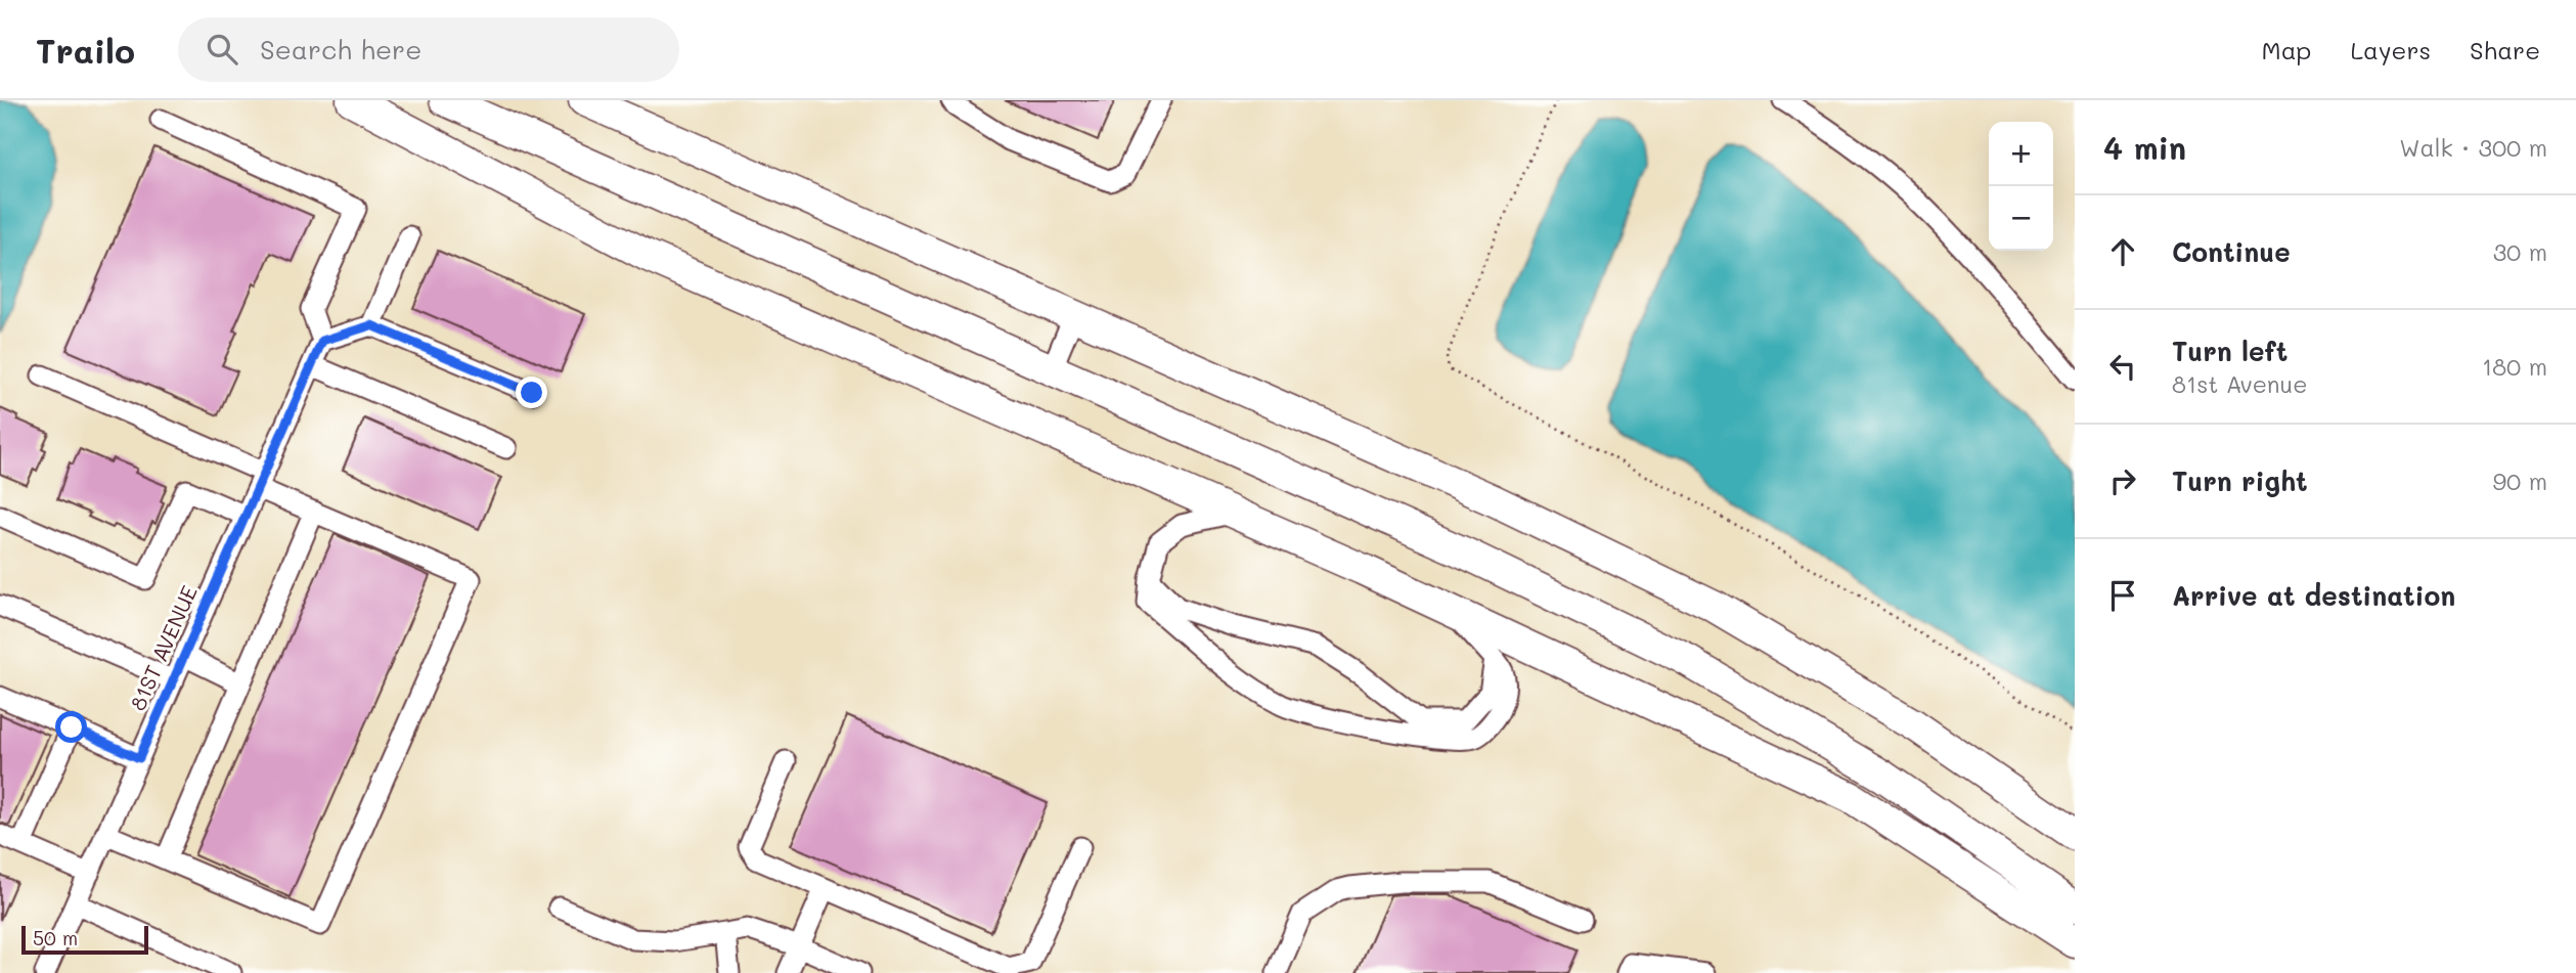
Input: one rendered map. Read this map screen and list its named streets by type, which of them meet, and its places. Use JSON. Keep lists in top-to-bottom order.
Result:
{
  "streets": {
    "street": ["81ST AVENUE"]
  },
  "scale_bar": "50 m",
  "page": {
    "header": "Trailo",
    "search": "Search here",
    "nav": ["Map", "Layers", "Share"],
    "heading": ["4 min", "Walk · 300 m"],
    "map_buttons": ["+", "−"],
    "list": [
      ["Continue", "30 m"],
      ["Turn left", "81st Avenue", "180 m"],
      ["Turn right", "90 m"],
      "Arrive at destination"
    ],
    "scale": "50 m"
  }
}
